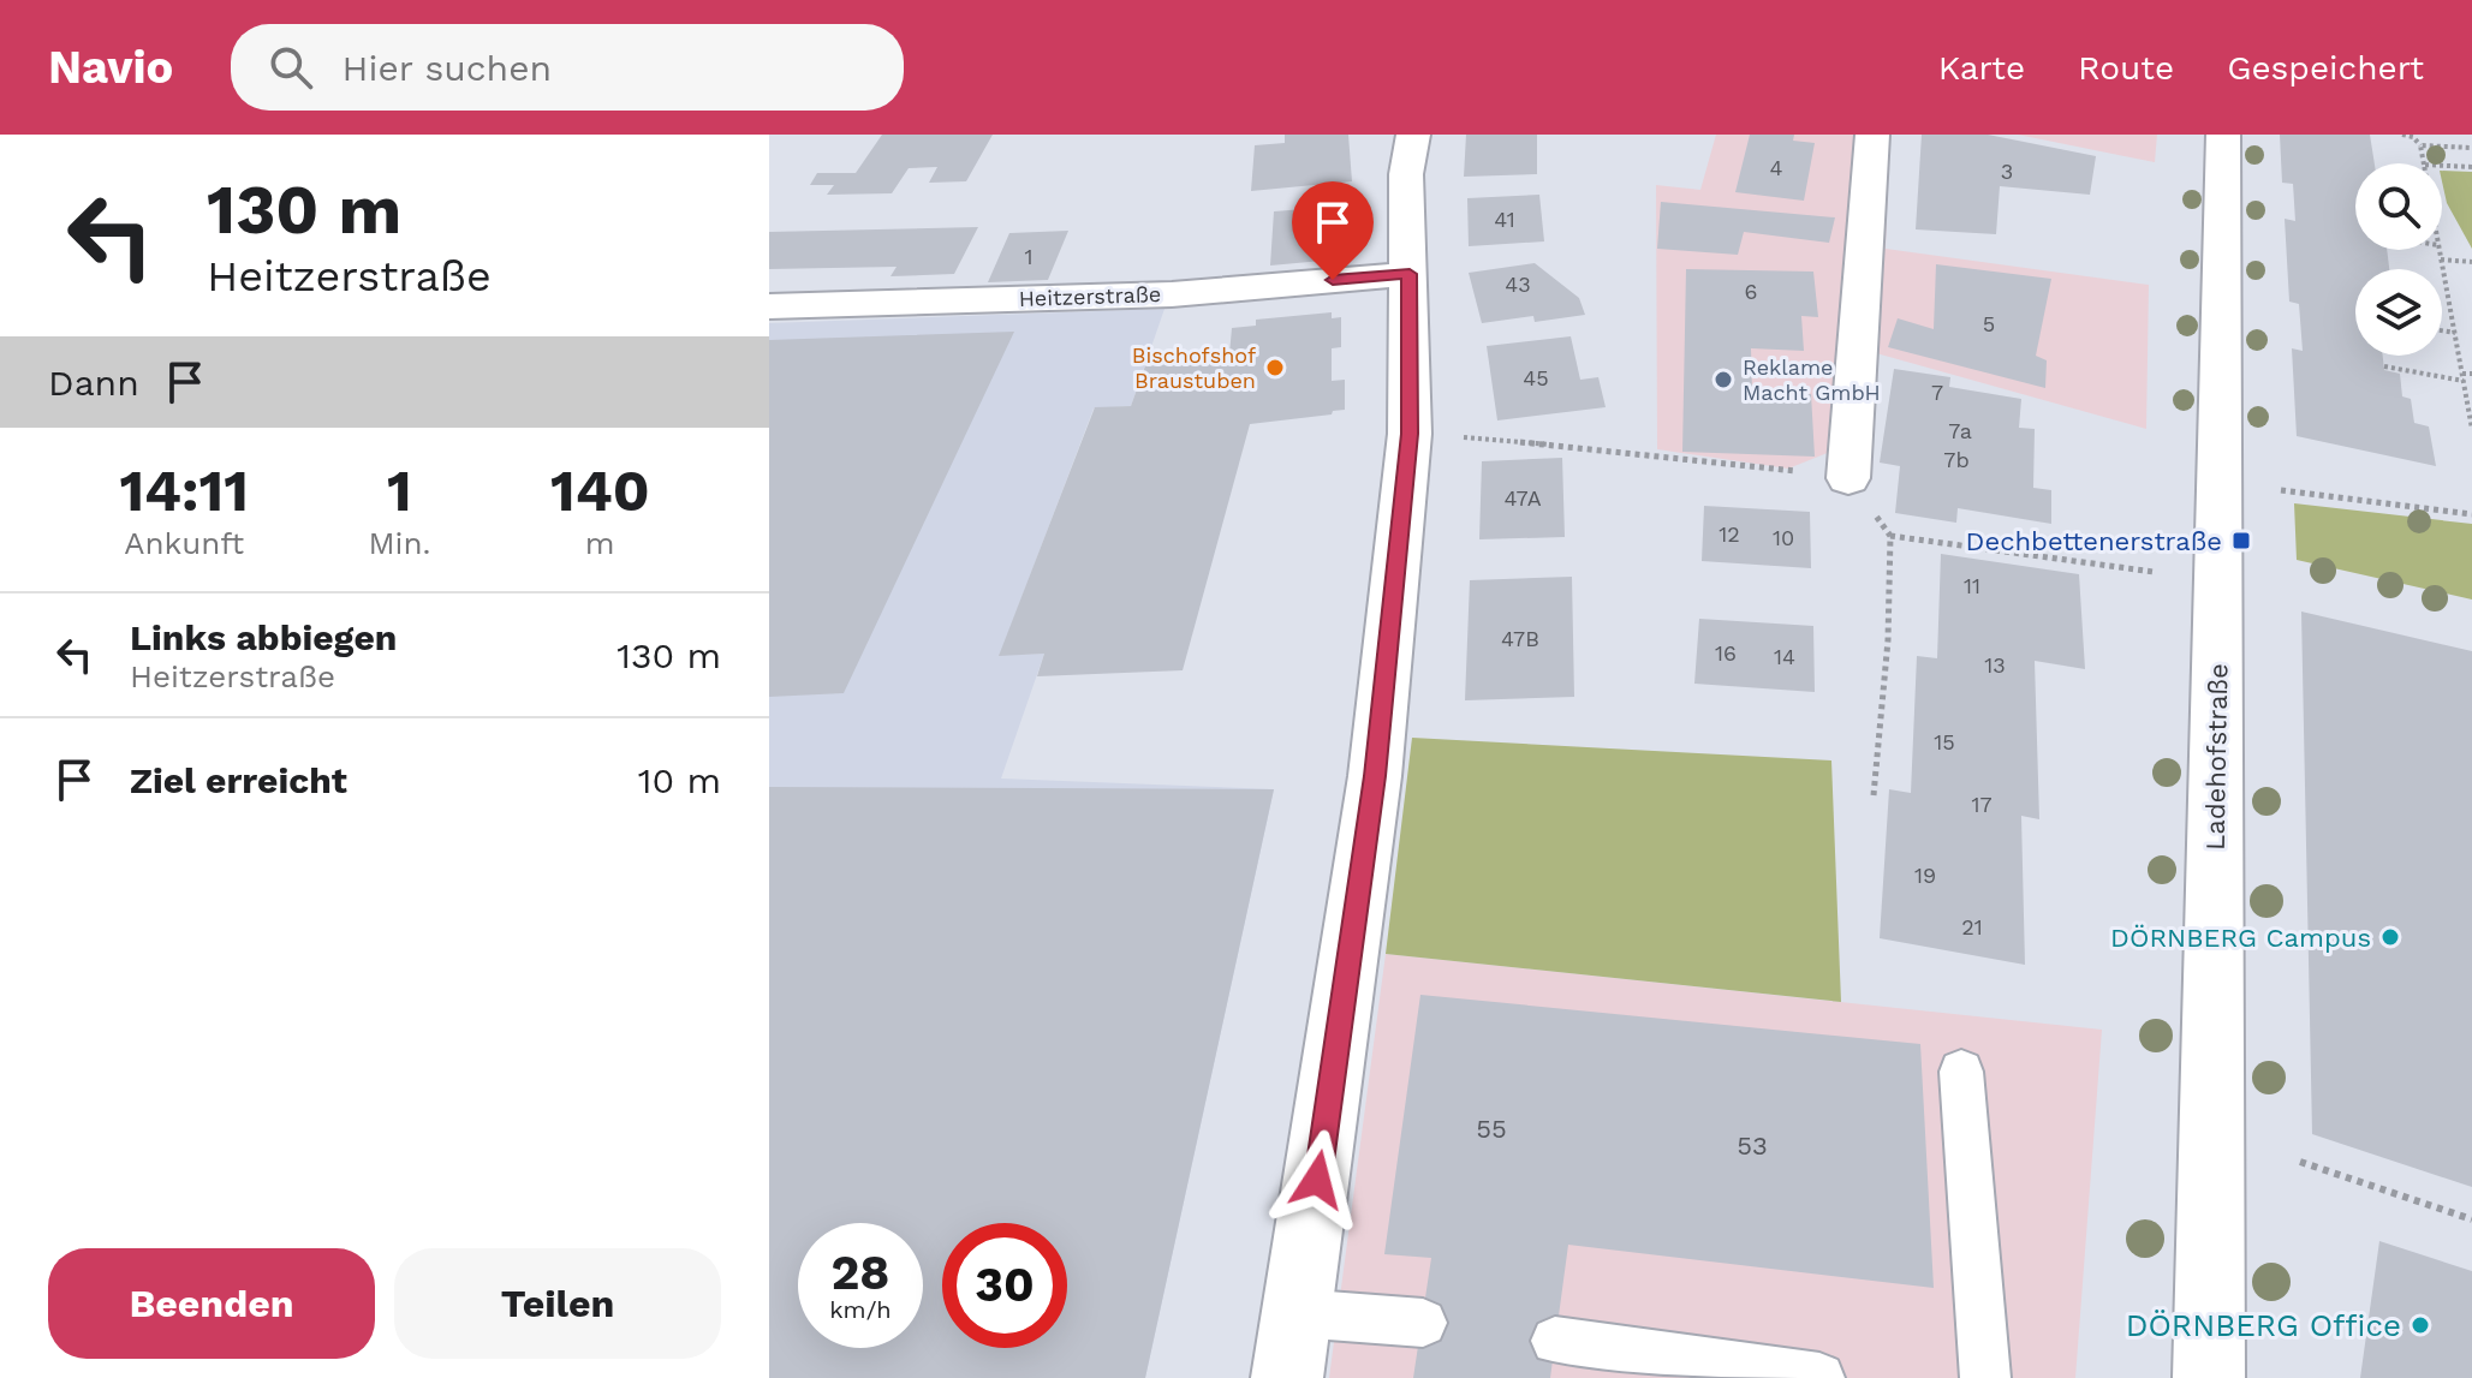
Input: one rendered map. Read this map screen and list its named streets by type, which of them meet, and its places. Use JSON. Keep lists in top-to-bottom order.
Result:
{
  "streets": {
    "street": ["Heitzerstraße", "Ladehofstraße"]
  },
  "places": {
    "other": [
      "Bischofshof Braustuben",
      "Reklame Macht GmbH",
      "DÖRNBERG Campus",
      "DÖRNBERG Office"
    ],
    "transit": ["Dechbettenerstraße"]
  },
  "house_numbers": [
    "4",
    "3",
    "41",
    "1",
    "43",
    "6",
    "5",
    "45",
    "7",
    "7a",
    "7b",
    "47A",
    "12",
    "10",
    "11",
    "47B",
    "16",
    "14",
    "13",
    "15",
    "17",
    "19",
    "21",
    "55",
    "53"
  ],
  "page": {
    "header": "Navio",
    "search": "Hier suchen",
    "nav": ["Karte", "Route", "Gespeichert"],
    "turn": ["130 m", "Heitzerstraße"],
    "then": "Dann",
    "eta": [
      "14:11",
      "Ankunft",
      "1",
      "Min.",
      "140",
      "m"
    ],
    "list": [
      {
        "name": "Links abbiegen",
        "note": "Heitzerstraße",
        "value": "130 m"
      },
      {
        "name": "Ziel erreicht",
        "value": "10 m"
      }
    ],
    "speed": "28 km/h",
    "limit": "30",
    "buttons": ["Beenden", "Teilen"]
  }
}
